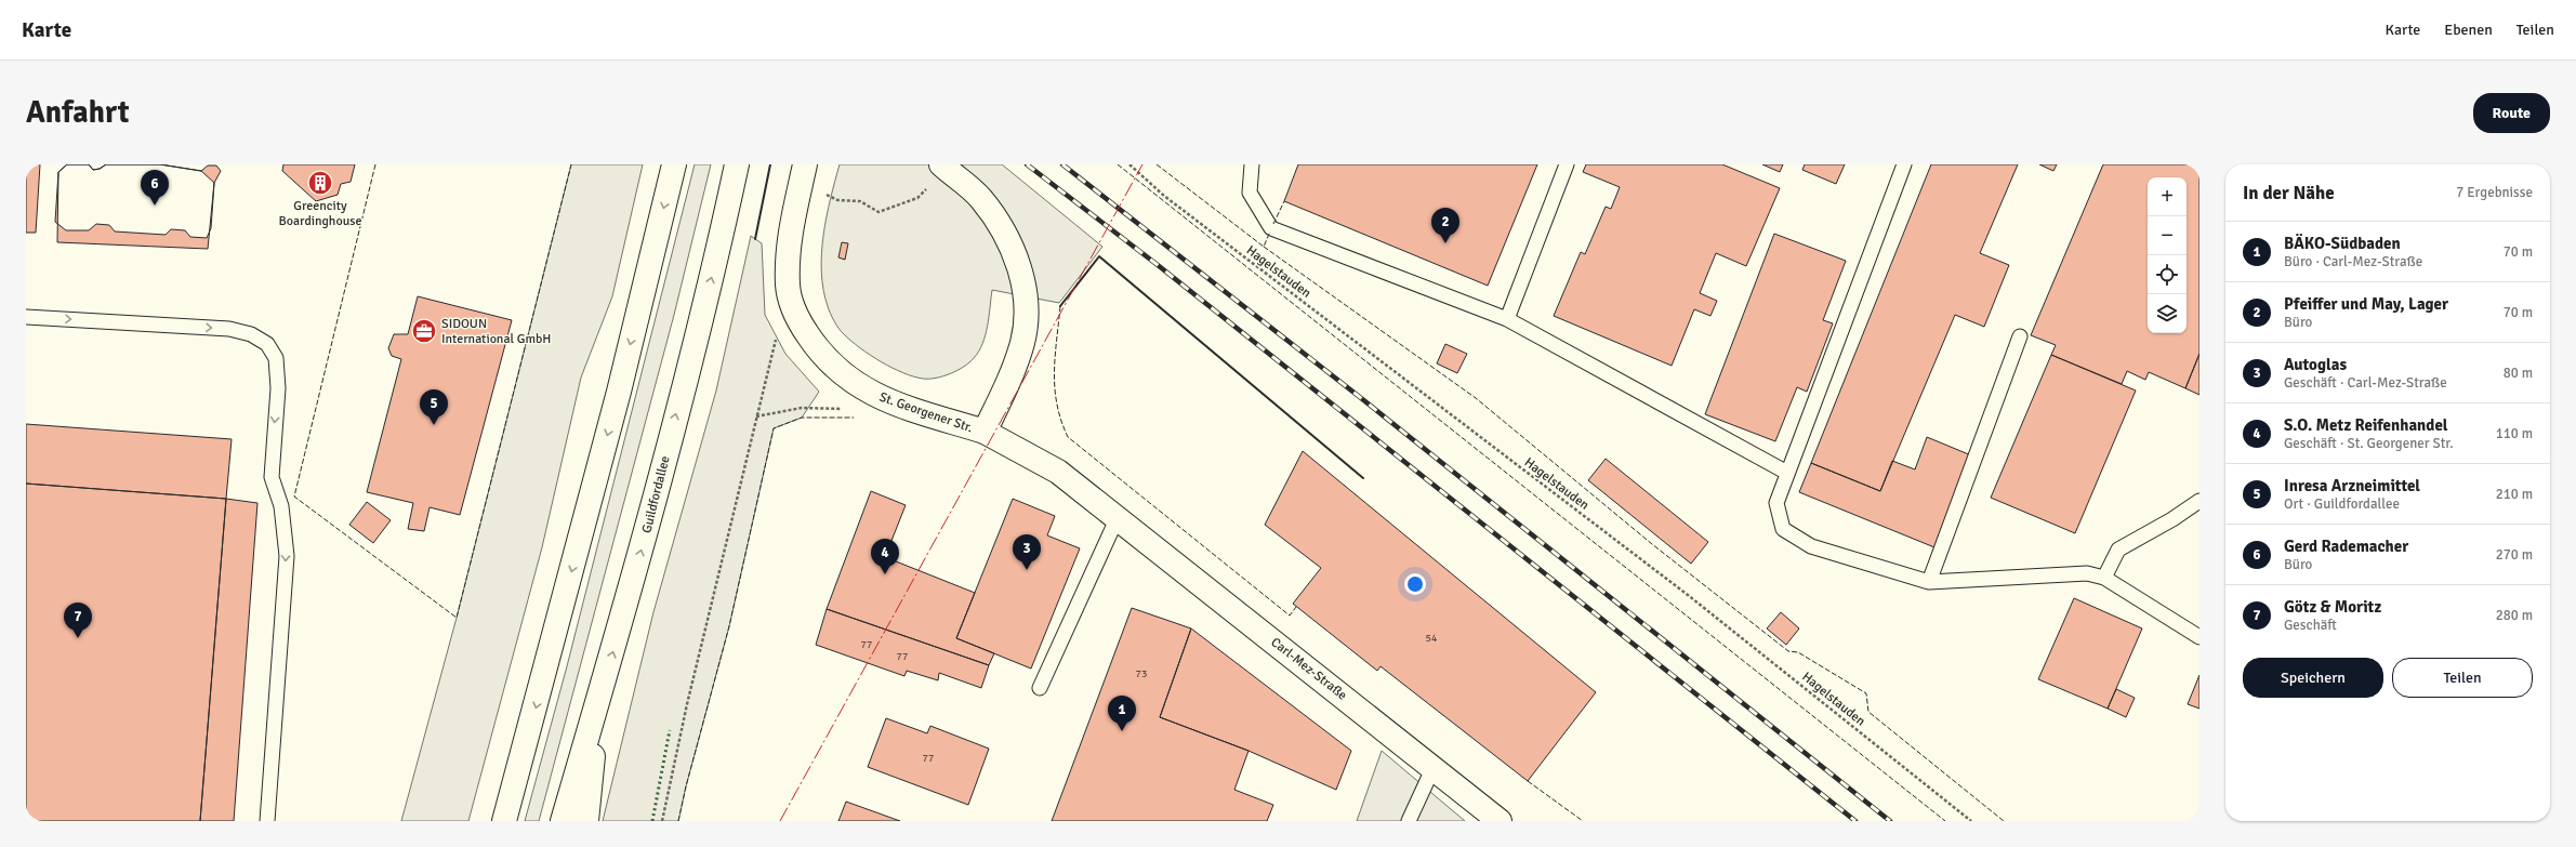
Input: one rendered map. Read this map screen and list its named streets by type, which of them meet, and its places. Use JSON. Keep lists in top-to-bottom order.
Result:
{
  "streets": {
    "main road": ["St. Georgener Str.", "Guildfordallee", "Carl-Mez-Straße"],
    "path": ["Hagelstauden"]
  },
  "crossings": [
    ["St. Georgener Str.", "Carl-Mez-Straße"]
  ],
  "places": {
    "building": ["Greencity Boardinghouse"],
    "office": ["SIDOUN International GmbH"]
  },
  "house_numbers": [
    "54",
    "77",
    "77",
    "73",
    "77"
  ],
  "page": {
    "header": "Karte",
    "nav": ["Karte", "Ebenen", "Teilen"],
    "buttons": [
      "Route",
      ["Speichern", "Teilen"]
    ],
    "title": "Anfahrt",
    "heading": ["In der Nähe", "7 Ergebnisse"],
    "pins": [
      "6",
      "2",
      "5",
      "3",
      "4",
      "7",
      "1"
    ],
    "map_buttons": ["+", "−"],
    "list": [
      {
        "mark": "1",
        "name": "BÄKO-Südbaden",
        "note": "Büro · Carl-Mez-Straße",
        "value": "70 m"
      },
      {
        "mark": "2",
        "name": "Pfeiffer und May, Lager",
        "note": "Büro",
        "value": "70 m"
      },
      {
        "mark": "3",
        "name": "Autoglas",
        "note": "Geschäft · Carl-Mez-Straße",
        "value": "80 m"
      },
      {
        "mark": "4",
        "name": "S.O. Metz Reifenhandel",
        "note": "Geschäft · St. Georgener Str.",
        "value": "110 m"
      },
      {
        "mark": "5",
        "name": "Inresa Arzneimittel",
        "note": "Ort · Guildfordallee",
        "value": "210 m"
      },
      {
        "mark": "6",
        "name": "Gerd Rademacher",
        "note": "Büro",
        "value": "270 m"
      },
      {
        "mark": "7",
        "name": "Götz & Moritz",
        "note": "Geschäft",
        "value": "280 m"
      }
    ]
  }
}
